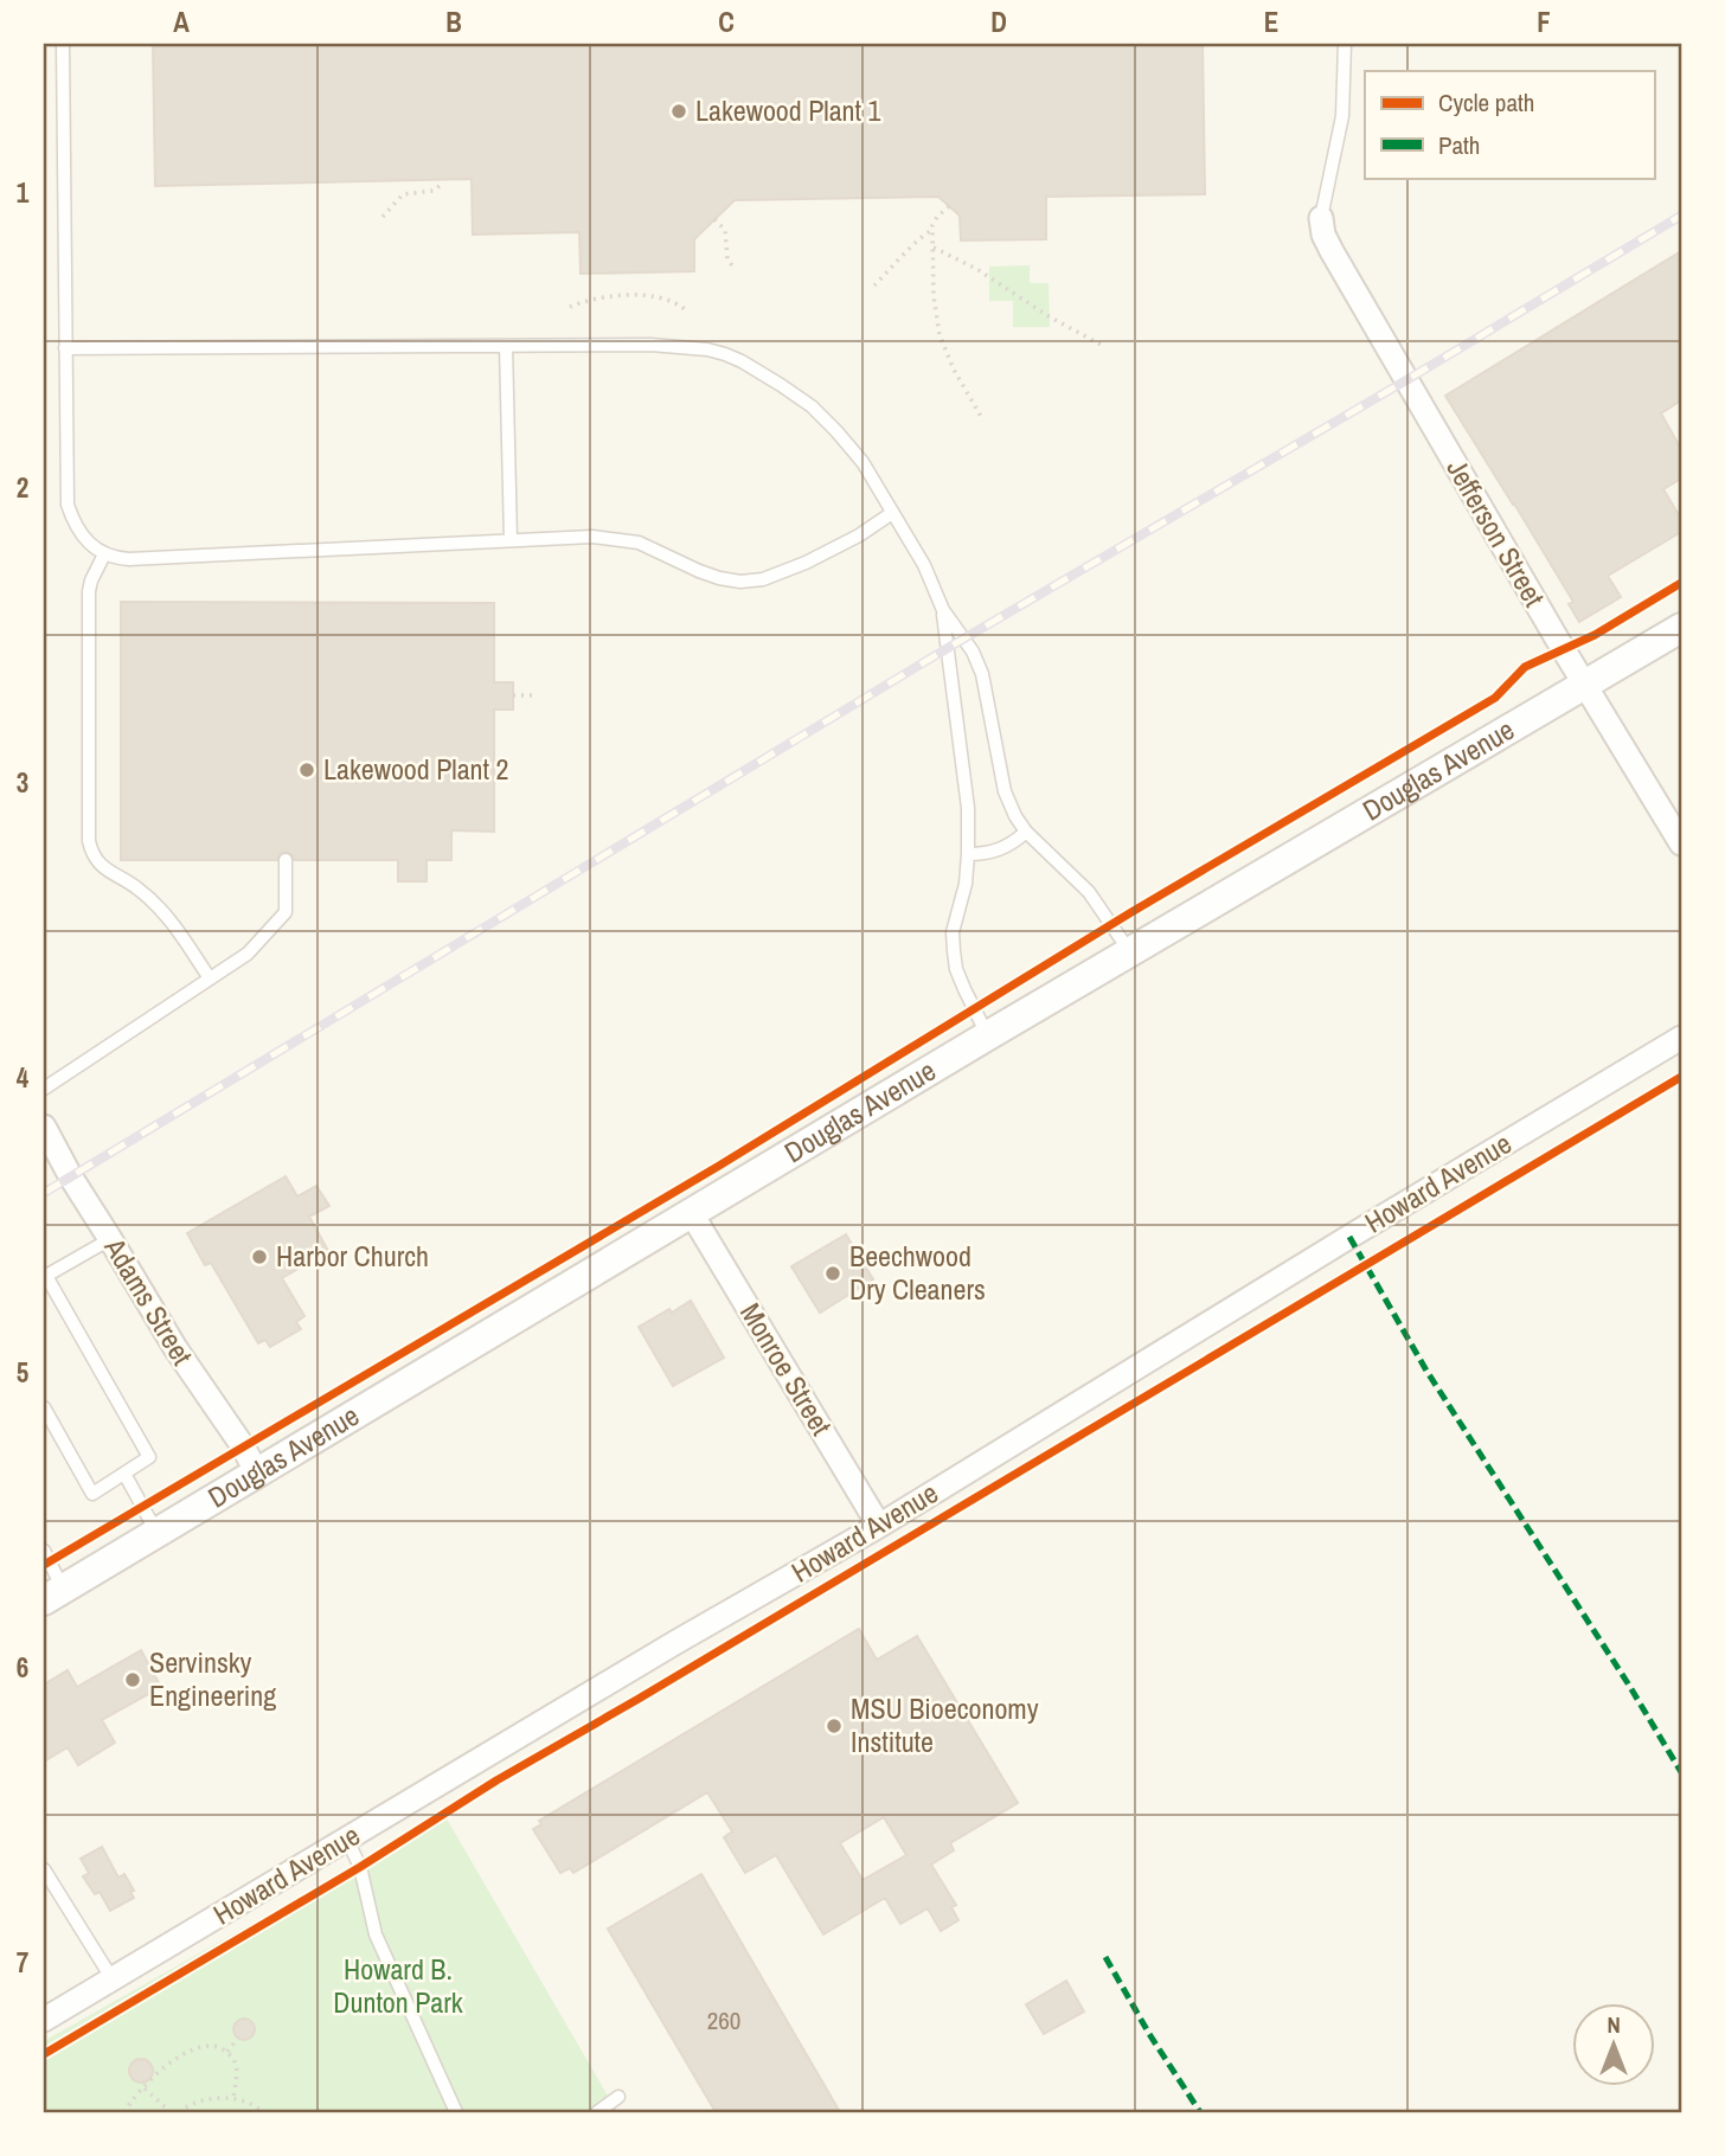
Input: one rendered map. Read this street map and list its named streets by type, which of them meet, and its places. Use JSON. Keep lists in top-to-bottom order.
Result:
{
  "streets": {
    "street": [
      "Jefferson Street",
      "Douglas Avenue",
      "Howard Avenue",
      "Adams Street",
      "Monroe Street"
    ]
  },
  "crossings": [
    ["Jefferson Street", "Douglas Avenue"],
    ["Douglas Avenue", "Adams Street"],
    ["Douglas Avenue", "Monroe Street"],
    ["Howard Avenue", "Monroe Street"]
  ],
  "parks": ["Howard B. Dunton Park"],
  "places": [
    "Lakewood Plant 1",
    "Lakewood Plant 2",
    "Harbor Church",
    "Beechwood Dry Cleaners",
    "Servinsky Engineering",
    "MSU Bioeconomy Institute"
  ],
  "house_numbers": ["260"],
  "legend": ["Cycle path", "Path"],
  "north": "top",
  "grid": {
    "columns": [
      "A",
      "B",
      "C",
      "D",
      "E",
      "F"
    ],
    "rows": [
      "1",
      "2",
      "3",
      "4",
      "5",
      "6",
      "7"
    ]
  }
}
